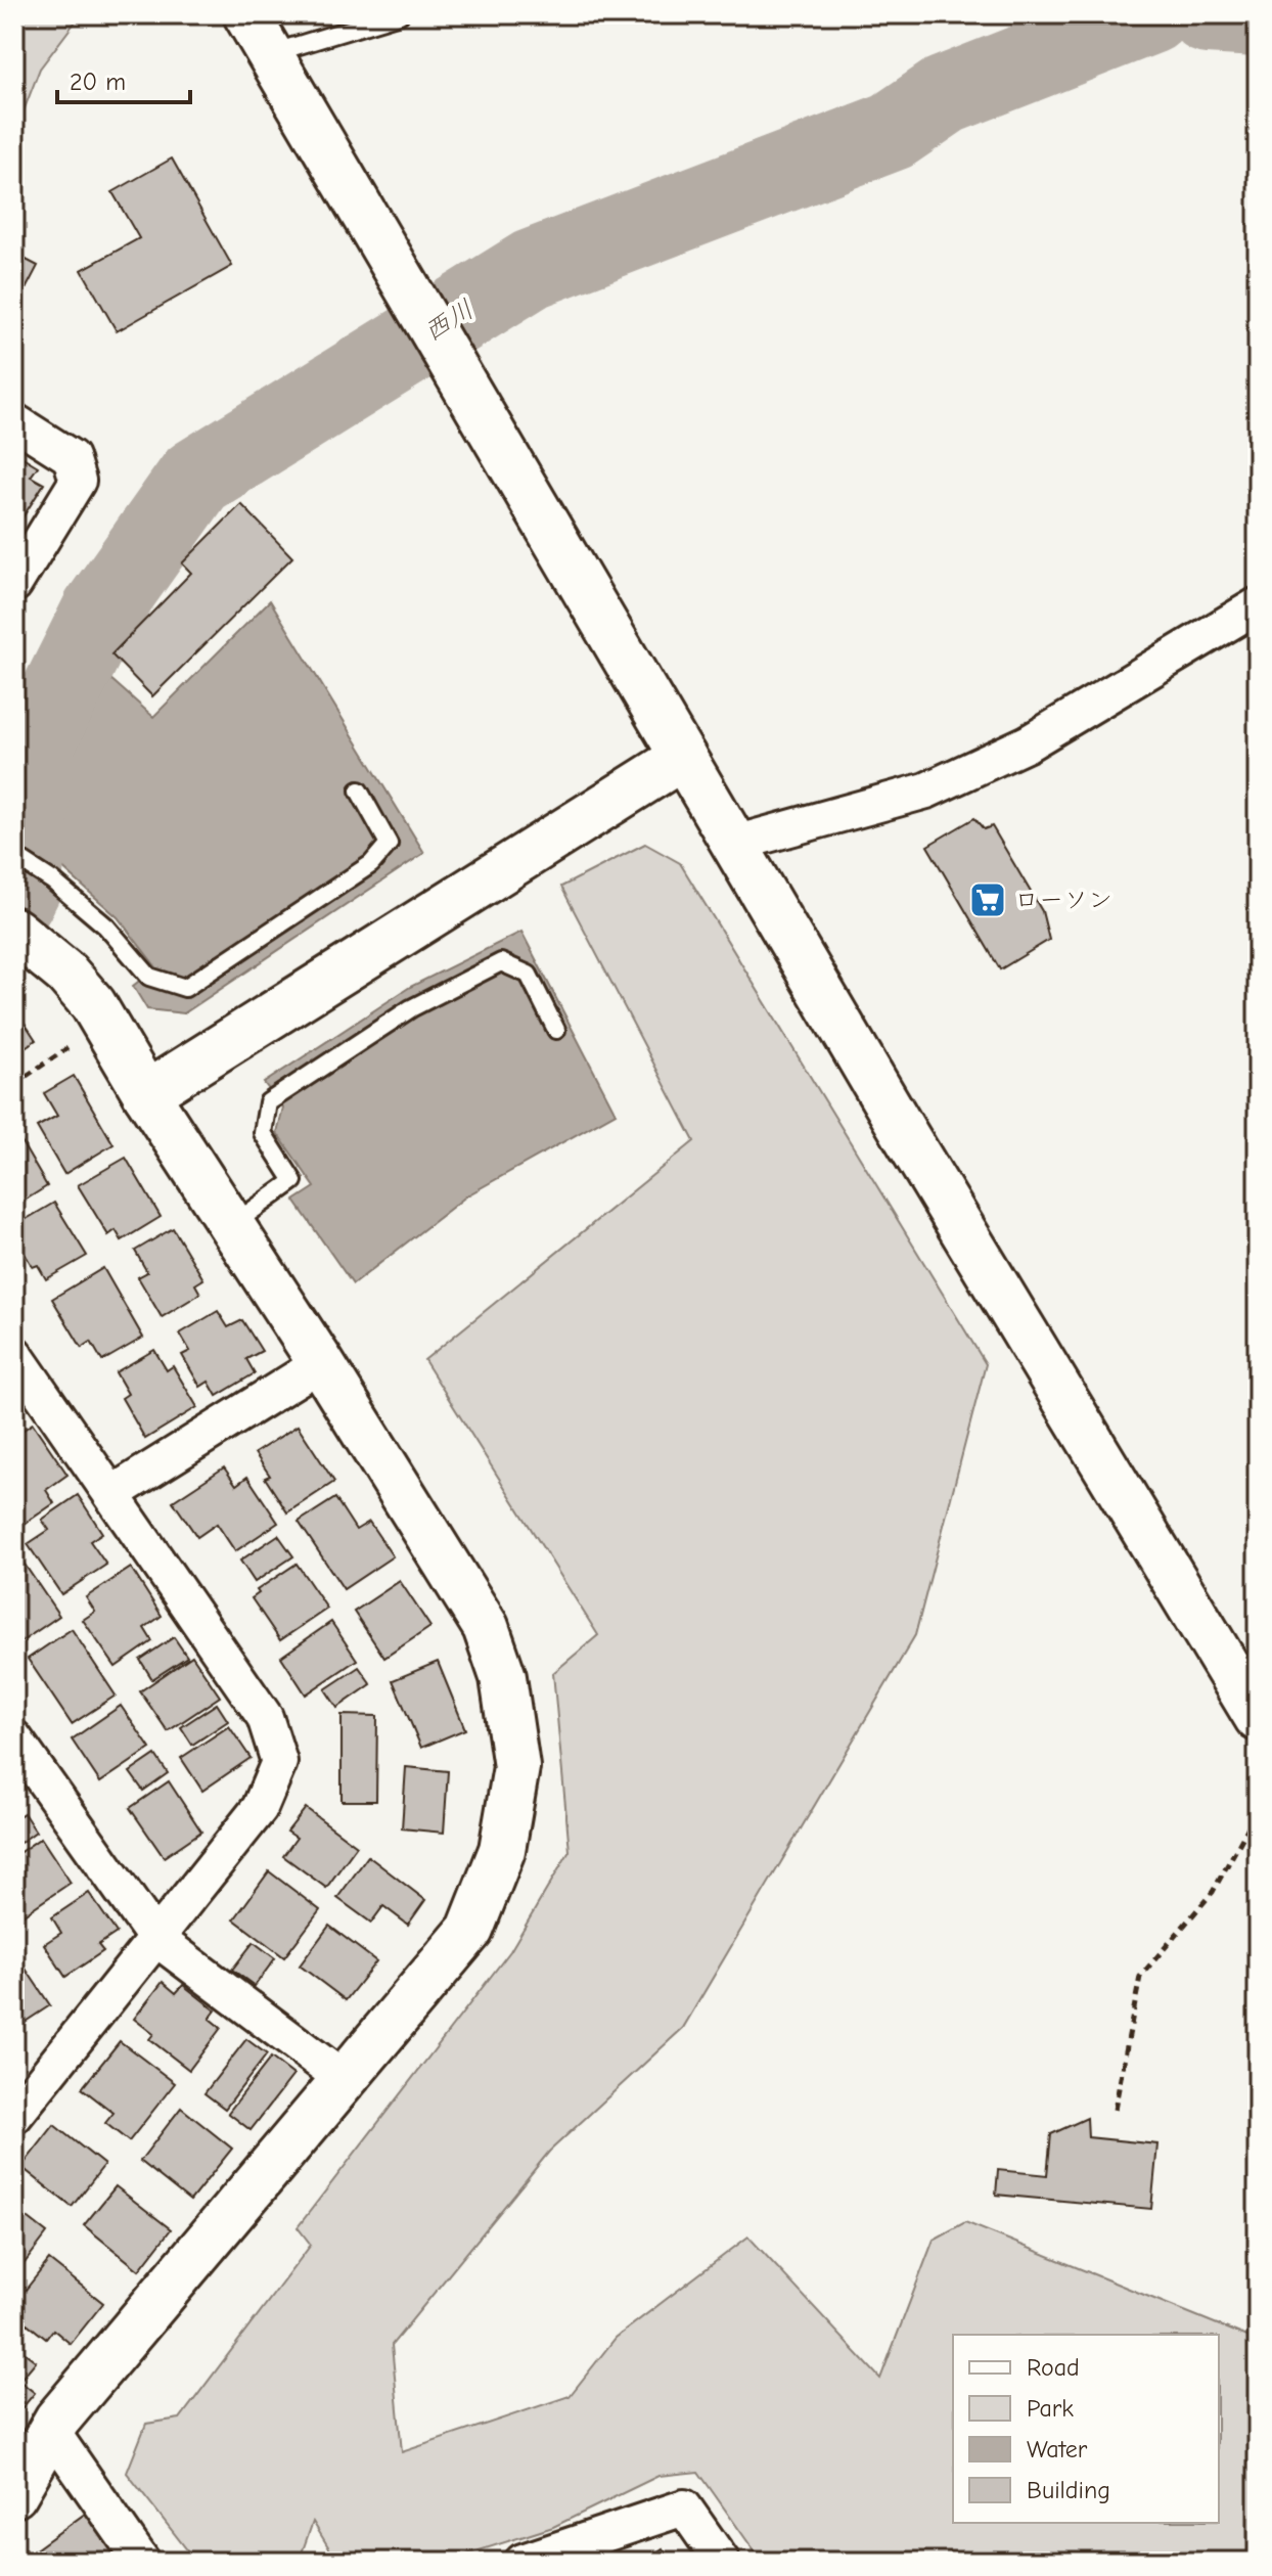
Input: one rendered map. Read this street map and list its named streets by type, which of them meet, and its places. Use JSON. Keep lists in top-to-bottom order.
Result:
{
  "water": ["西川"],
  "places": {
    "supermarket": ["ローソン"]
  },
  "legend": [
    "Road",
    "Park",
    "Water",
    "Building"
  ],
  "scale_bar": "20 m"
}
